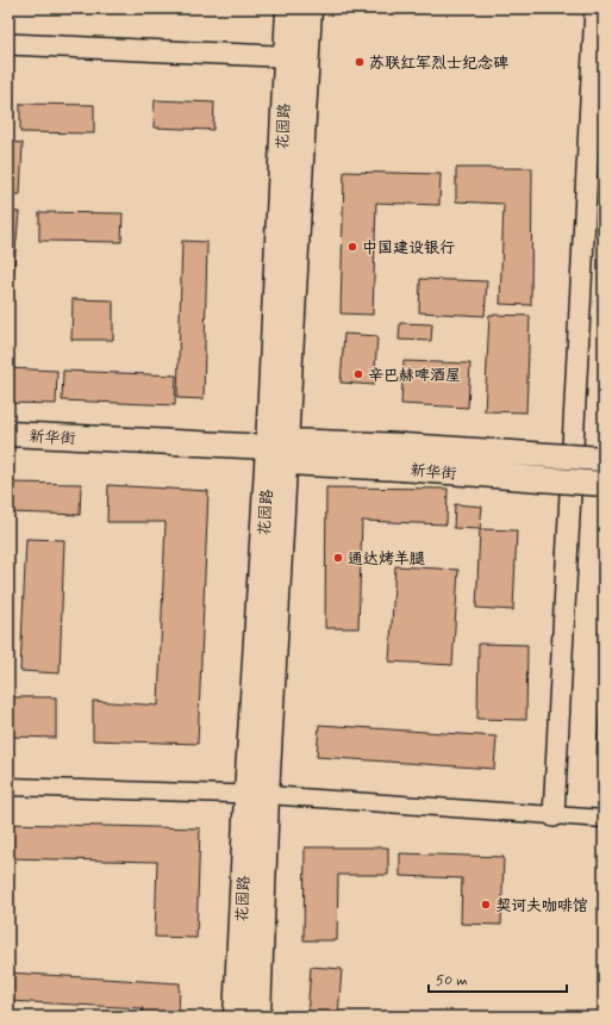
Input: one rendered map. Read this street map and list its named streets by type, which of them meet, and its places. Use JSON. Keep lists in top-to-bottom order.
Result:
{
  "streets": {
    "main road": ["花园路", "新华街"]
  },
  "crossings": [
    ["花园路", "新华街"]
  ],
  "places": [
    "苏联红军烈士纪念碑",
    "中国建设银行",
    "辛巴赫啤酒屋",
    "通达烤羊腿",
    "契诃夫咖啡馆"
  ],
  "scale_bar": "50 m"
}
